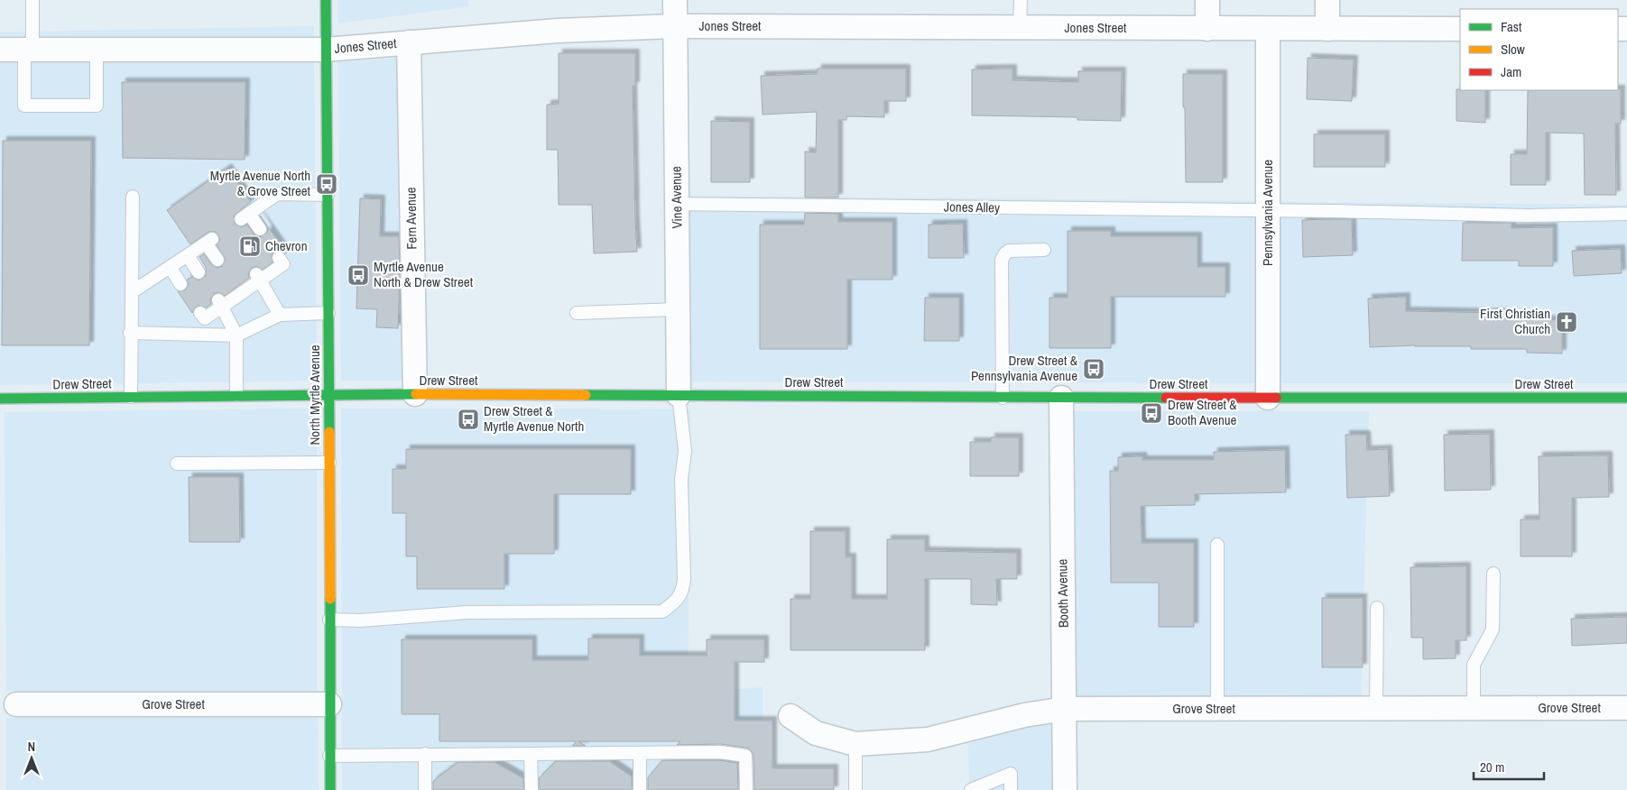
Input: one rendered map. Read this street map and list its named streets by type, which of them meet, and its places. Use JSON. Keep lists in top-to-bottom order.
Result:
{
  "streets": {
    "main road": ["Drew Street", "North Myrtle Avenue"],
    "street": [
      "Jones Street",
      "Vine Avenue",
      "Pennsylvania Avenue",
      "Fern Avenue",
      "Booth Avenue",
      "Grove Street"
    ],
    "lane": ["Jones Alley"]
  },
  "crossings": [
    ["Jones Street", "Vine Avenue"],
    ["Jones Street", "Pennsylvania Avenue"],
    ["Jones Street", "Fern Avenue"],
    ["Jones Street", "North Myrtle Avenue"],
    ["Vine Avenue", "Jones Alley"],
    ["Vine Avenue", "Drew Street"],
    ["Jones Alley", "Pennsylvania Avenue"],
    ["Pennsylvania Avenue", "Drew Street"],
    ["Fern Avenue", "Drew Street"],
    ["Drew Street", "North Myrtle Avenue"],
    ["Drew Street", "Booth Avenue"],
    ["North Myrtle Avenue", "Grove Street"],
    ["Booth Avenue", "Grove Street"]
  ],
  "places": {
    "bus stop": [
      "Myrtle Avenue North & Grove Street",
      "Myrtle Avenue North & Drew Street",
      "Drew Street & Pennsylvania Avenue",
      "Drew Street & Booth Avenue",
      "Drew Street & Myrtle Avenue North"
    ],
    "fuel station": ["Chevron"],
    "church": ["First Christian Church"]
  },
  "legend": ["Fast", "Slow", "Jam"],
  "scale_bar": "20 m",
  "north": "top"
}
